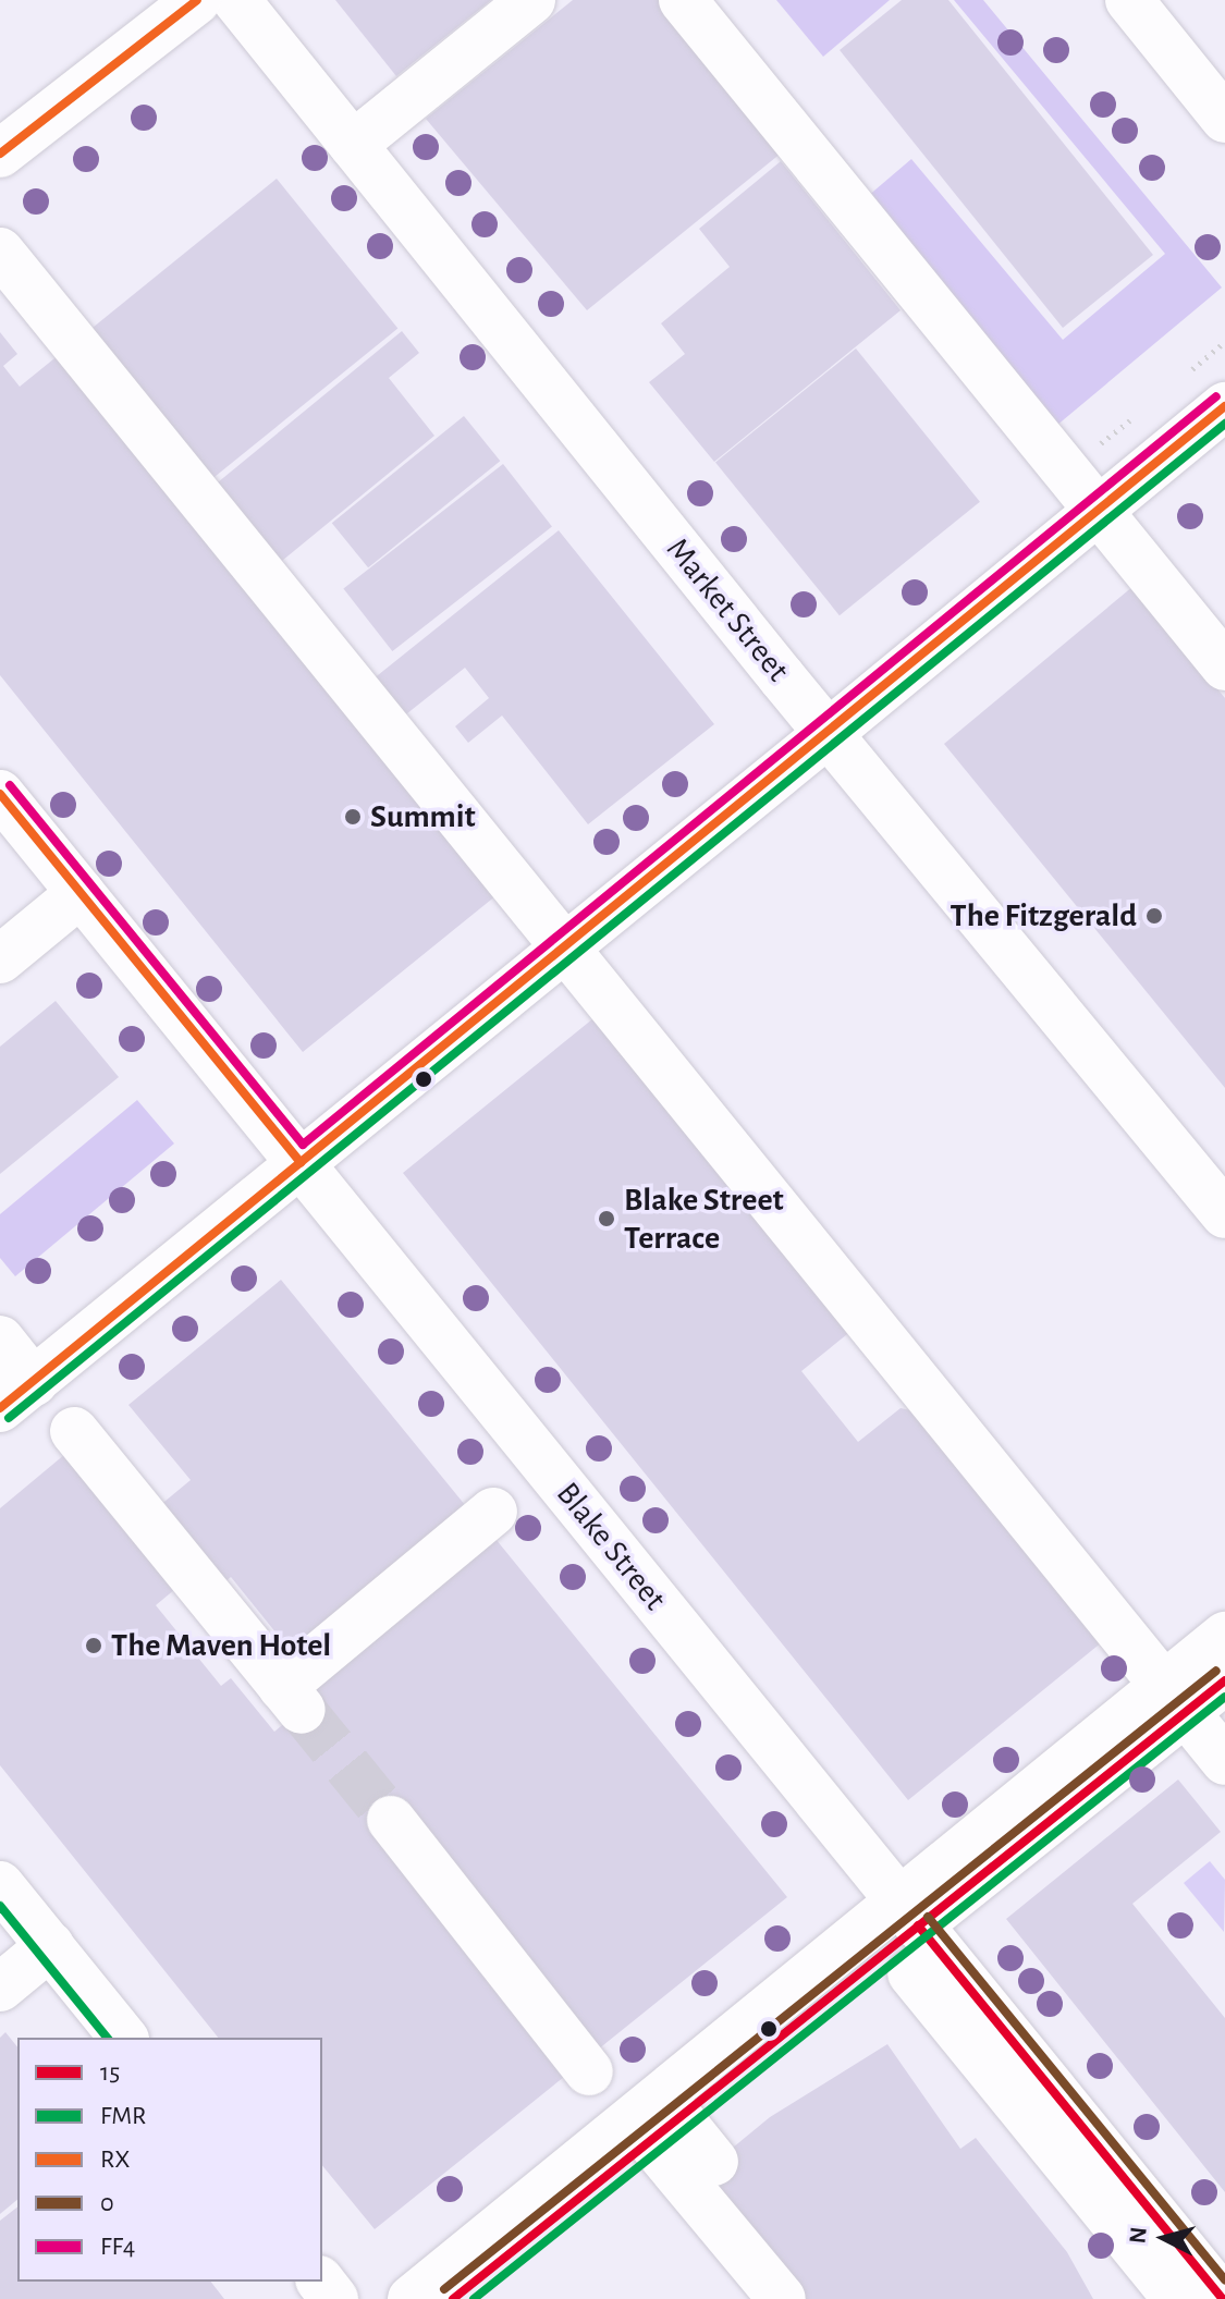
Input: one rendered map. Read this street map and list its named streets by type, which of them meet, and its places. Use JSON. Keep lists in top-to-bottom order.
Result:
{
  "streets": {
    "main road": ["Market Street", "Blake Street"]
  },
  "places": [
    "Summit",
    "The Fitzgerald",
    "Blake Street Terrace",
    "The Maven Hotel"
  ],
  "lines": [
    "transit line RX",
    "transit line FF4",
    "transit line FMR",
    "transit line 0",
    "transit line 15"
  ],
  "legend": [
    "15",
    "FMR",
    "RX",
    "0",
    "FF4"
  ],
  "north": "left"
}
